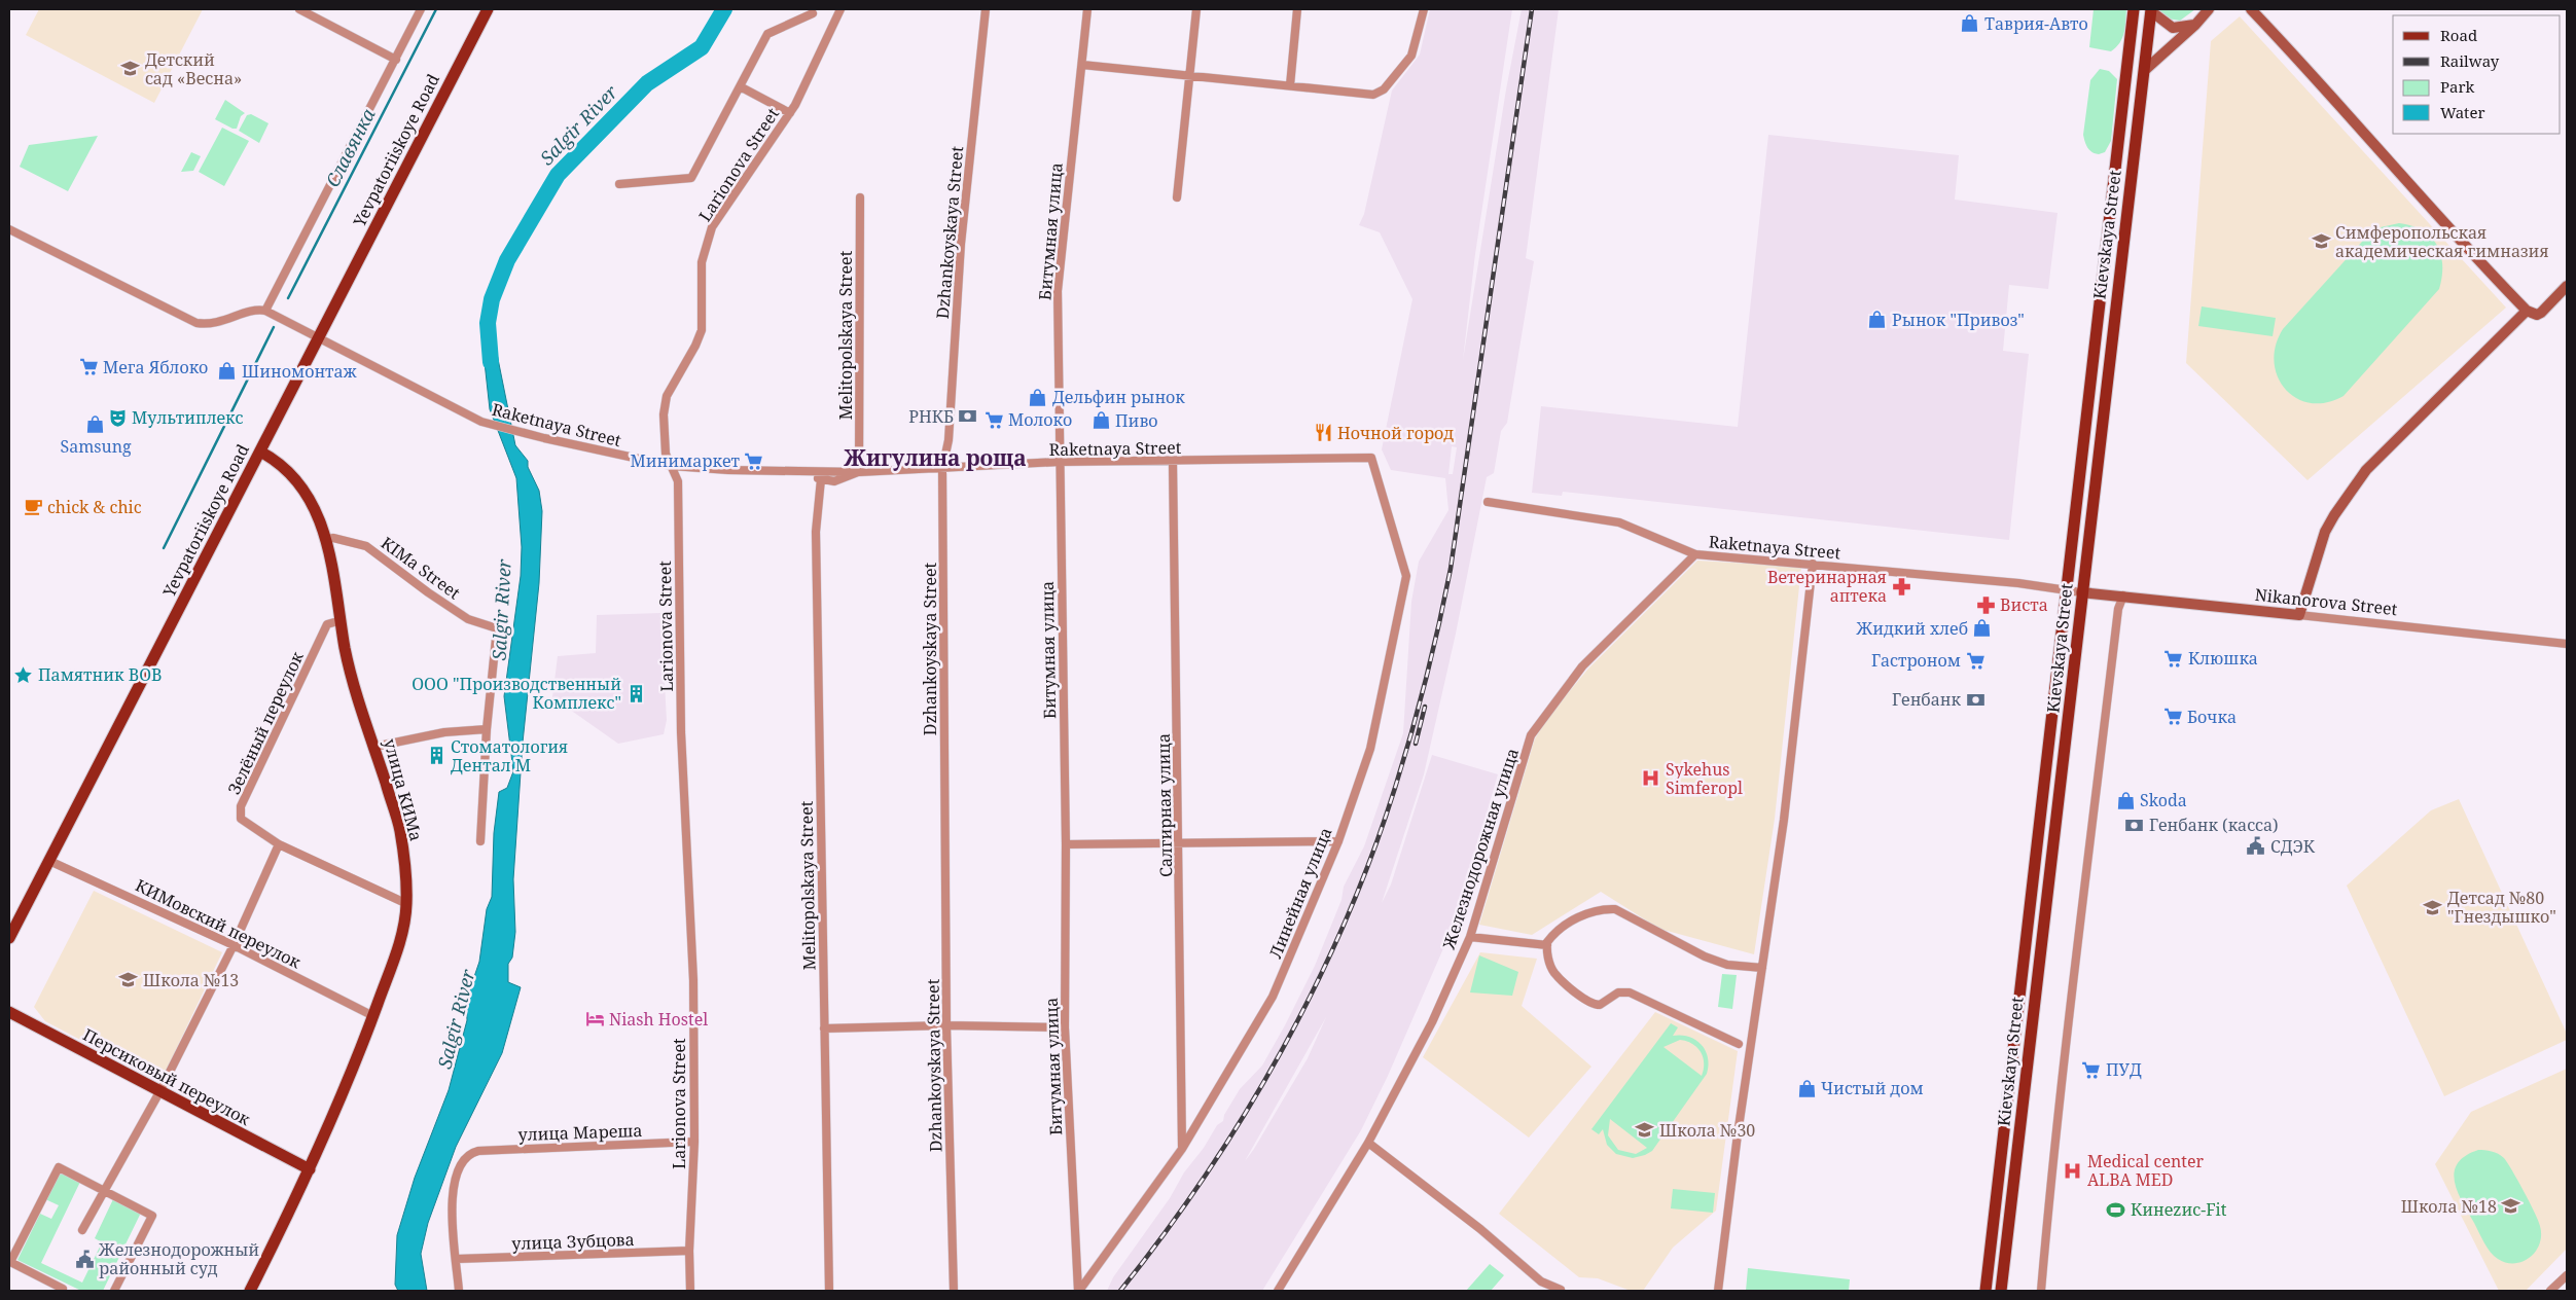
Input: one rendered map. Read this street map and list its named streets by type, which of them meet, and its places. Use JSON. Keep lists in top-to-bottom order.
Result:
{
  "streets": {
    "main road": [
      "Yevpatoriiskoye Road",
      "Kievskaya Street",
      "улица КИМа",
      "Персиковый переулок"
    ],
    "street": [
      "Larionova Street",
      "Битумная улица",
      "Dzhankoyskaya Street",
      "Melitopolskaya Street",
      "Raketnaya Street",
      "KIMa Street",
      "Nikanorova Street",
      "Зелёный переулок",
      "Салгирная улица",
      "Железнодорожная улица",
      "Линейная улица",
      "КИМовский переулок",
      "улица Мареша",
      "улица Зубцова"
    ]
  },
  "crossings": [
    ["Yevpatoriiskoye Road", "Raketnaya Street"],
    ["Yevpatoriiskoye Road", "улица КИМа"],
    ["Yevpatoriiskoye Road", "КИМовский переулок"],
    ["Larionova Street", "Raketnaya Street"],
    ["Larionova Street", "улица Мареша"],
    ["Larionova Street", "улица Зубцова"],
    ["Битумная улица", "Raketnaya Street"],
    ["Битумная улица", "Линейная улица"],
    ["Dzhankoyskaya Street", "Raketnaya Street"],
    ["Kievskaya Street", "Raketnaya Street"],
    ["Kievskaya Street", "Nikanorova Street"],
    ["Melitopolskaya Street", "Raketnaya Street"],
    ["Raketnaya Street", "Nikanorova Street"],
    ["Raketnaya Street", "Салгирная улица"],
    ["Raketnaya Street", "Железнодорожная улица"],
    ["Raketnaya Street", "Линейная улица"],
    ["KIMa Street", "улица КИМа"],
    ["Зелёный переулок", "улица КИМа"],
    ["улица КИМа", "КИМовский переулок"],
    ["улица КИМа", "Персиковый переулок"],
    ["Салгирная улица", "Линейная улица"],
    ["улица Мареша", "улица Зубцова"]
  ],
  "districts": ["Жигулина роща"],
  "water": ["Salgir River", "Славянка"],
  "places": {
    "shop": [
      "Таврия-Авто",
      "Рынок \"Привоз\"",
      "Шиномонтаж",
      "Дельфин рынок",
      "Пиво",
      "Samsung",
      "Жидкий хлеб",
      "Skoda",
      "Чистый дом"
    ],
    "school or university": [
      "Детский сад «Весна»",
      "Симферопольская академическая гимназия",
      "Детсад №80 \"Гнездышко\"",
      "Школа №13",
      "Школа №30",
      "Школа №18"
    ],
    "supermarket": [
      "Мега Яблоко",
      "Молоко",
      "Минимаркет",
      "Клюшка",
      "Гастроном",
      "Бочка",
      "ПУД"
    ],
    "bank": ["РНКБ", "Генбанк", "Генбанк (касса)"],
    "theatre": ["Мультиплекс"],
    "restaurant": ["Ночной город"],
    "cafe": ["chick & chic"],
    "pharmacy": ["Ветеринарная аптека", "Виста"],
    "place": ["Памятник ВОВ"],
    "building": ["ООО \"Производственный Комплекс\"", "Стоматология Дентал М"],
    "hospital": ["Sykehus Simferopl", "Medical center ALBA MED"],
    "public building": ["СДЭК", "Железнодорожный районный суд"],
    "hotel": ["Niash Hostel"],
    "sports": ["Кинеzис-Fit"]
  },
  "legend": [
    "Road",
    "Railway",
    "Park",
    "Water"
  ]
}
